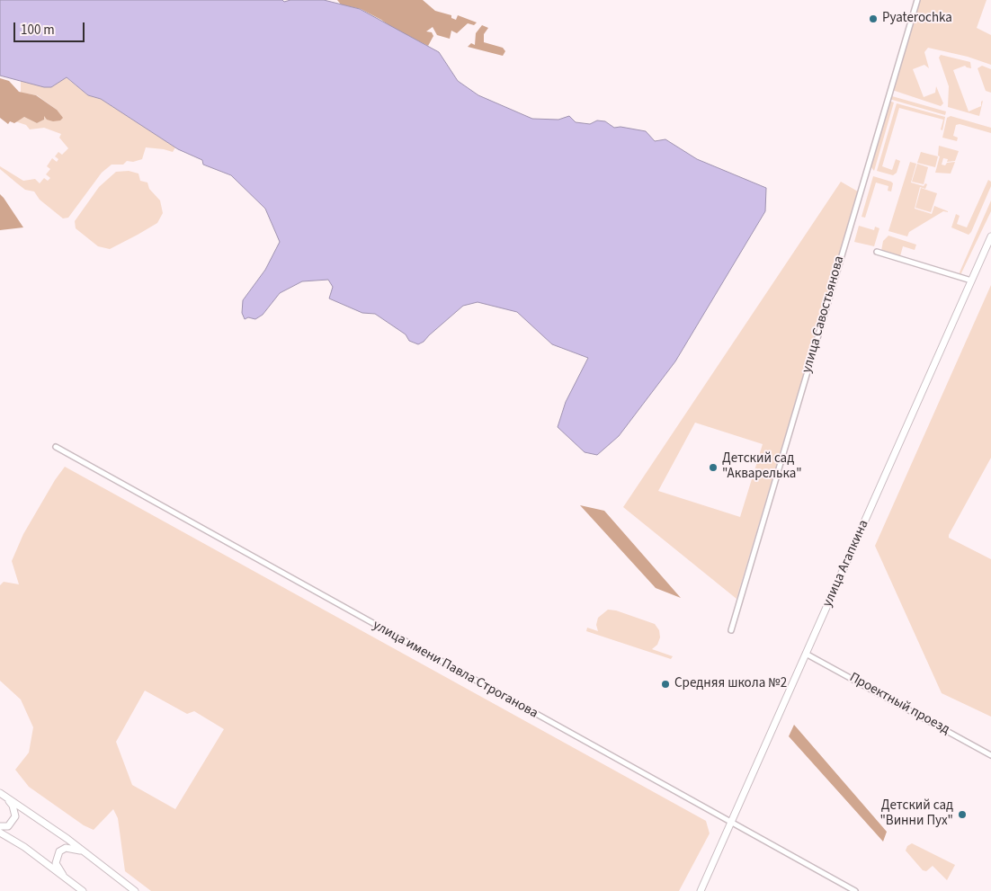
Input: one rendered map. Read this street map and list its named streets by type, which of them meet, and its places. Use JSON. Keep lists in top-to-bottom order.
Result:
{
  "streets": {
    "main road": ["улица Агапкина"],
    "street": ["улица Савостьянова", "улица имени Павла Строганова", "Проектный проезд"]
  },
  "crossings": [
    ["улица Агапкина", "улица имени Павла Строганова"],
    ["улица Агапкина", "Проектный проезд"]
  ],
  "places": [
    "Pyaterochka",
    "Детский сад \"Акварелька\"",
    "Средняя школа №2",
    "Детский сад \"Винни Пух\""
  ],
  "scale_bar": "100 m"
}
